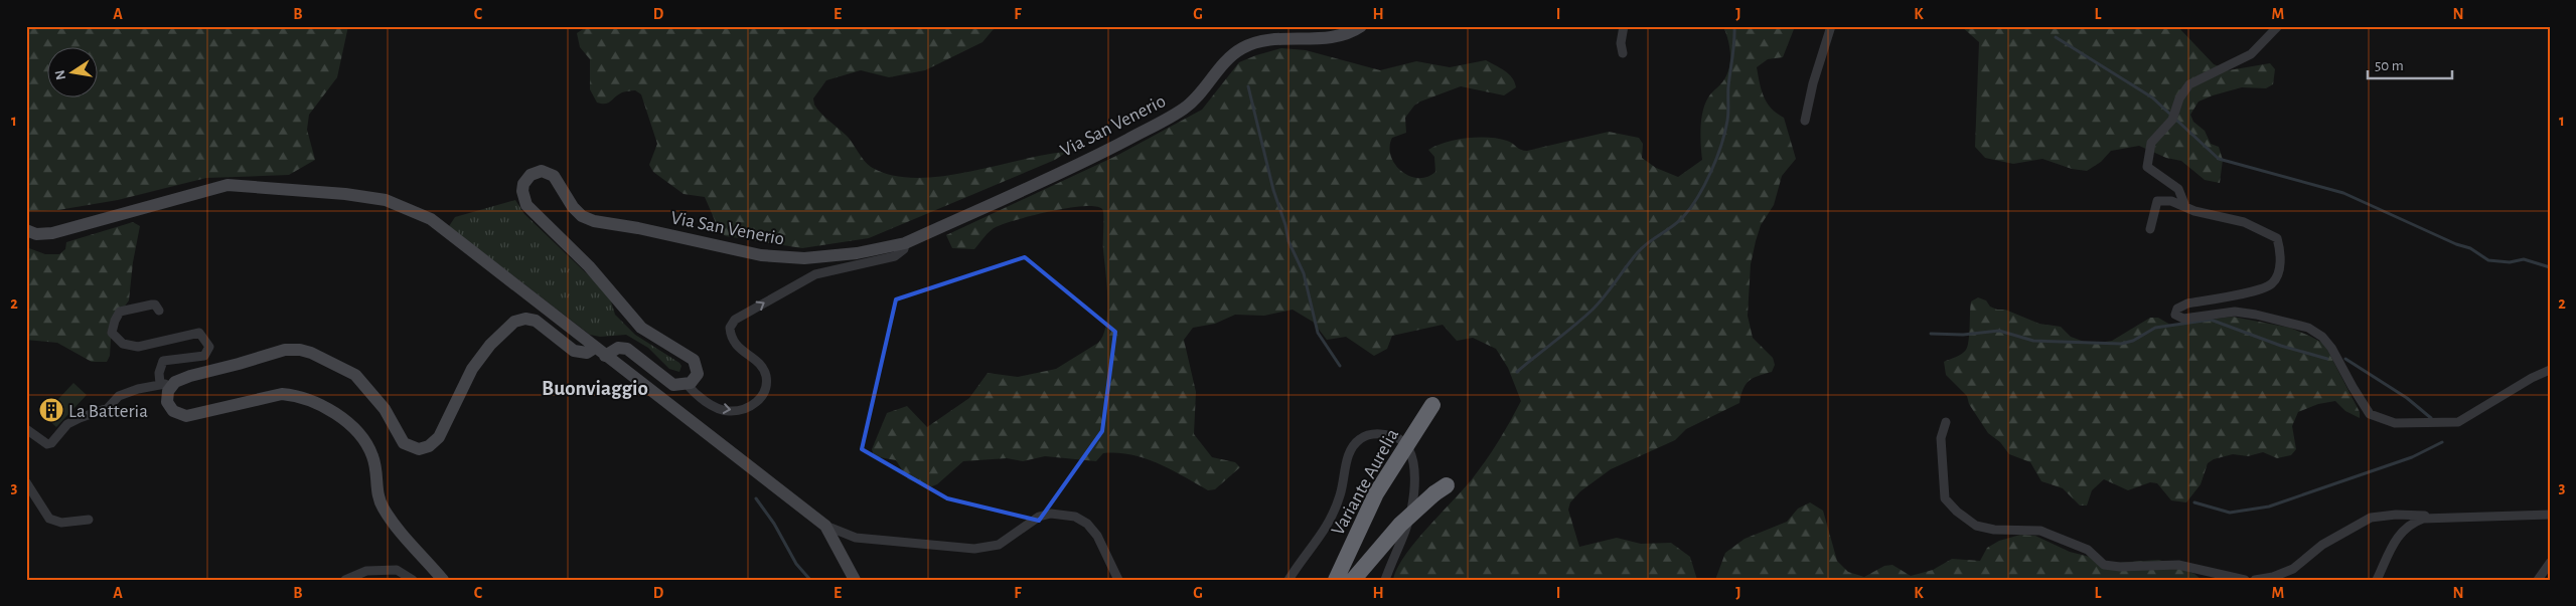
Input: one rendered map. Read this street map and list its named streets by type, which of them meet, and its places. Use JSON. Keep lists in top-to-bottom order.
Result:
{
  "streets": {
    "highway": ["Variante Aurelia"],
    "street": ["Via San Venerio"]
  },
  "districts": ["Buonviaggio"],
  "places": {
    "building": ["La Batteria"]
  },
  "scale_bar": "50 m",
  "north": "left",
  "grid": {
    "columns": [
      "A",
      "B",
      "C",
      "D",
      "E",
      "F",
      "G",
      "H",
      "I",
      "J",
      "K",
      "L",
      "M",
      "N"
    ],
    "rows": ["1", "2", "3"]
  }
}
